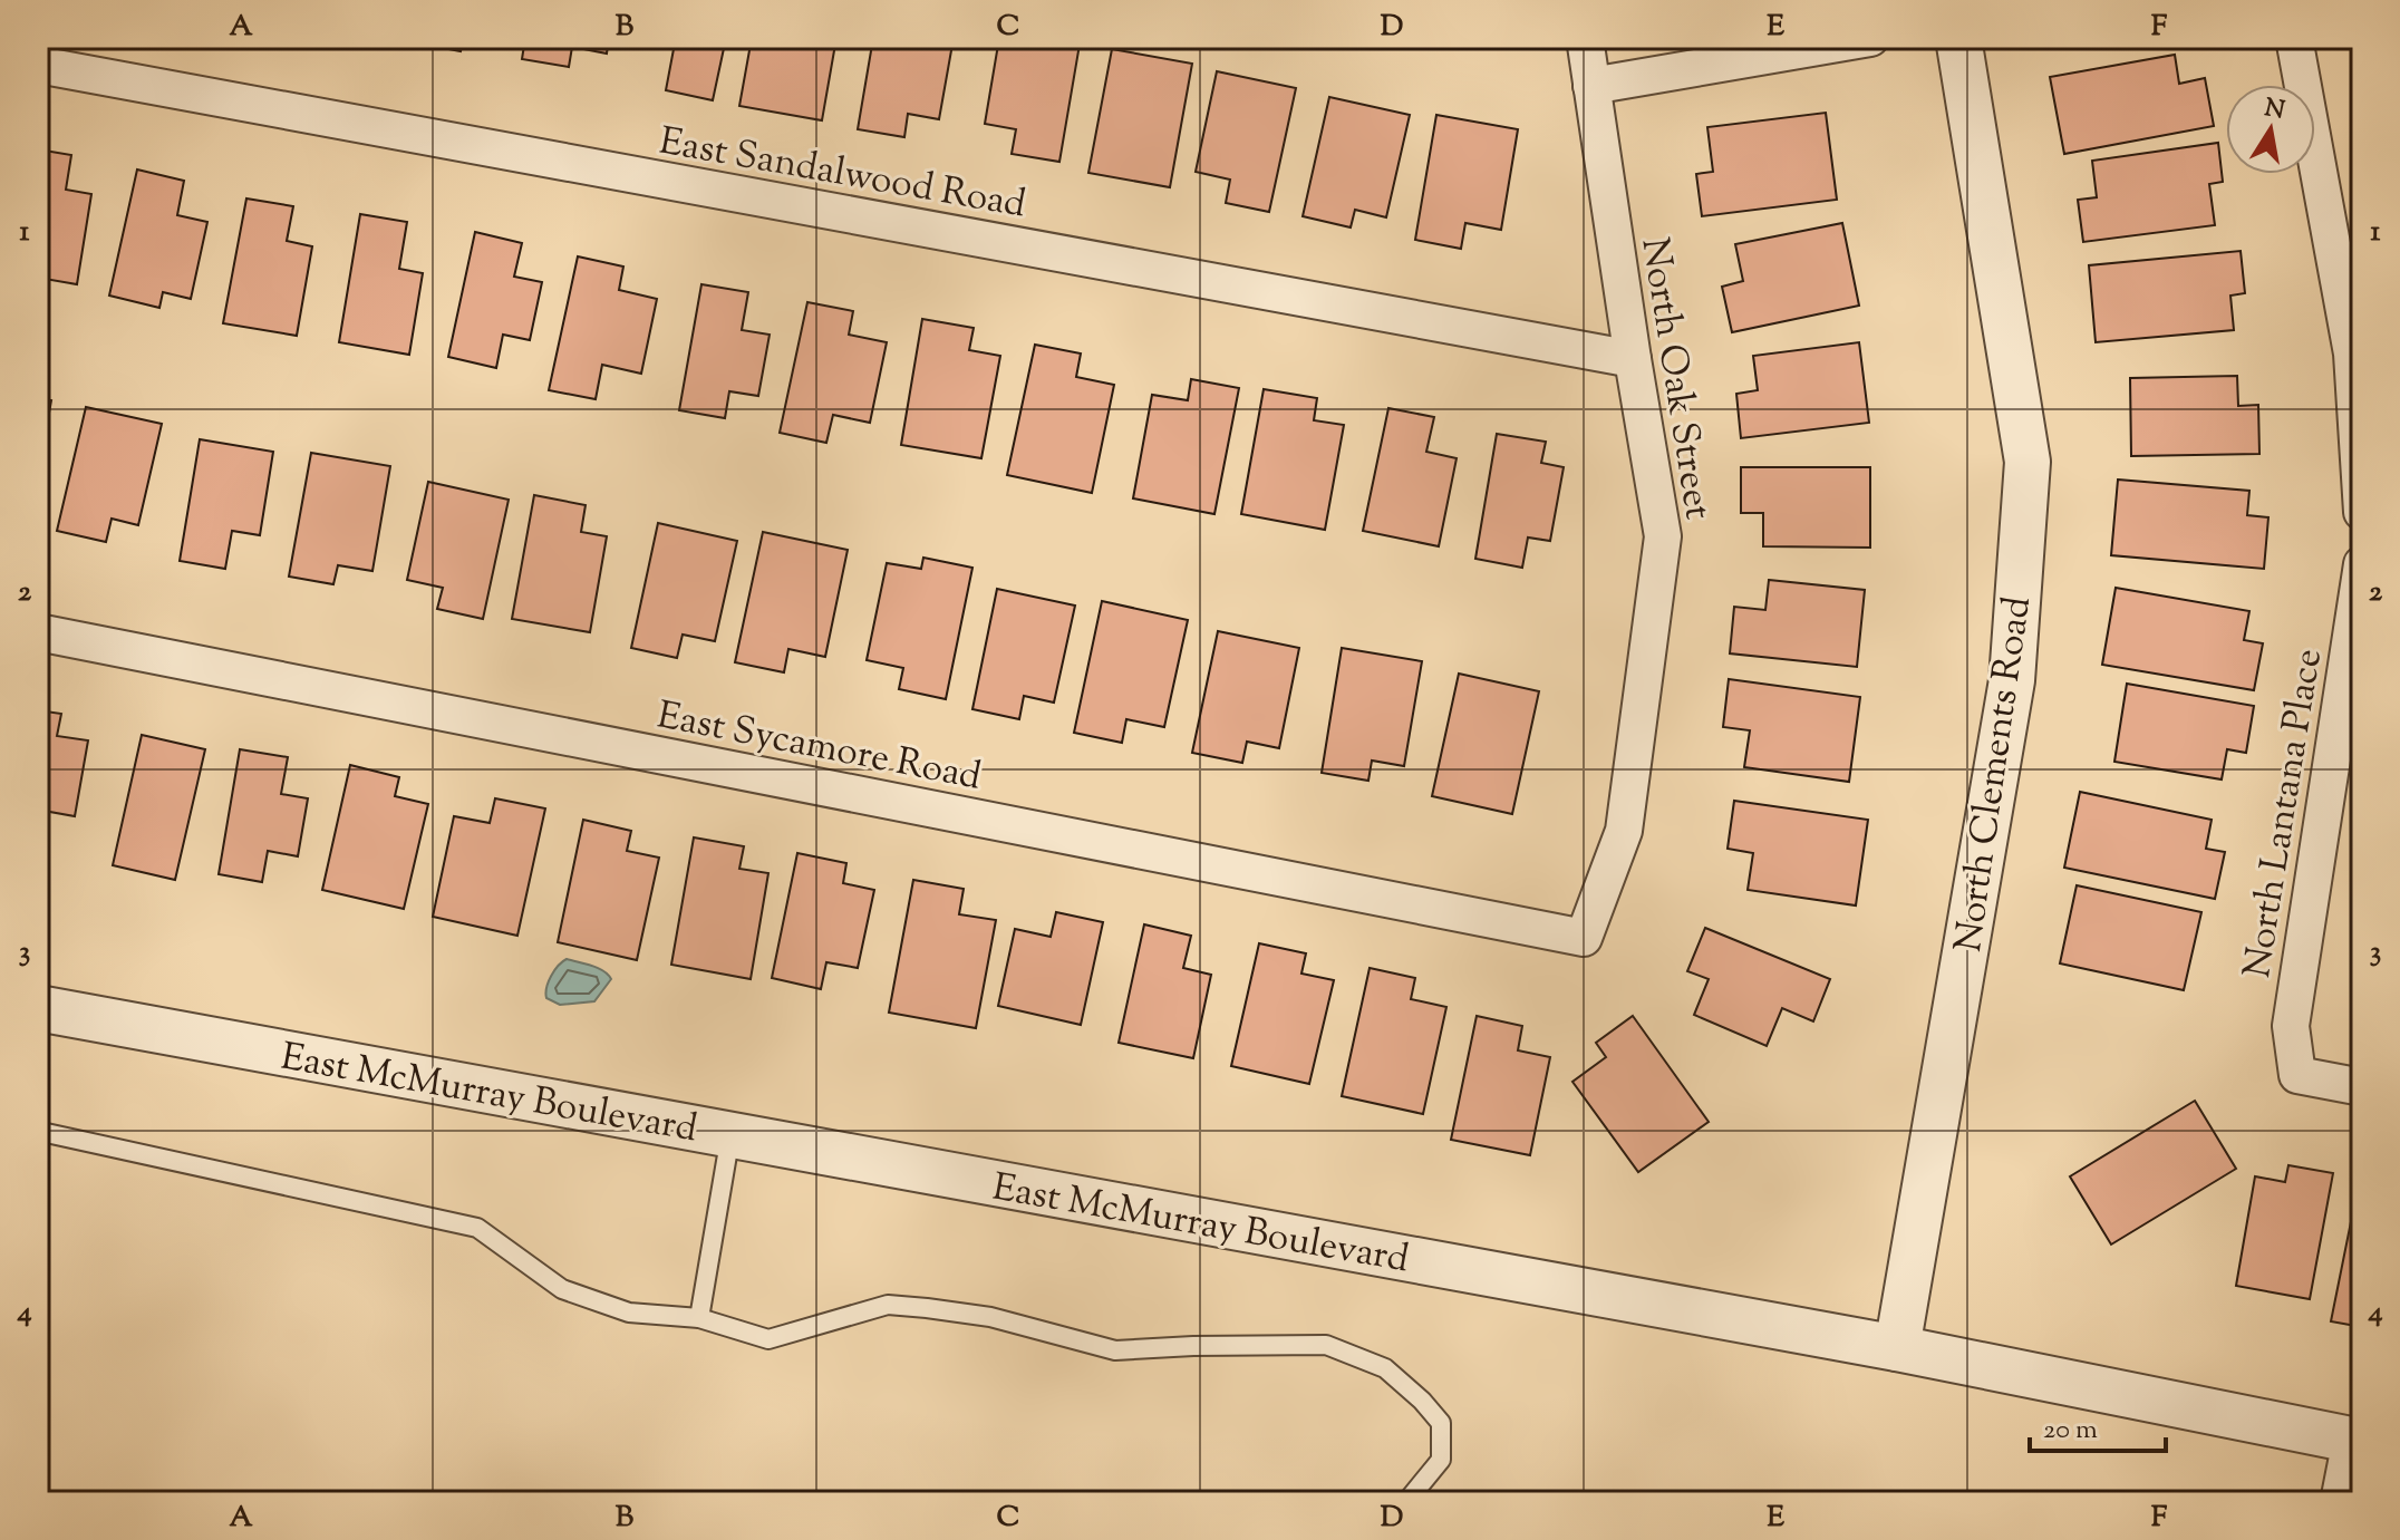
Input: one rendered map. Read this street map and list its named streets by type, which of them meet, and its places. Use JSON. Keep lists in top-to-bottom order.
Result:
{
  "streets": {
    "street": [
      "East Sandalwood Road",
      "North Oak Street",
      "East Sycamore Road",
      "North Clements Road",
      "North Lantana Place",
      "East McMurray Boulevard"
    ]
  },
  "crossings": [
    ["East Sandalwood Road", "North Oak Street"],
    ["North Oak Street", "East Sycamore Road"],
    ["North Clements Road", "East McMurray Boulevard"]
  ],
  "scale_bar": "20 m",
  "north": "top",
  "grid": {
    "columns": [
      "A",
      "B",
      "C",
      "D",
      "E",
      "F"
    ],
    "rows": [
      "1",
      "2",
      "3",
      "4"
    ]
  }
}
